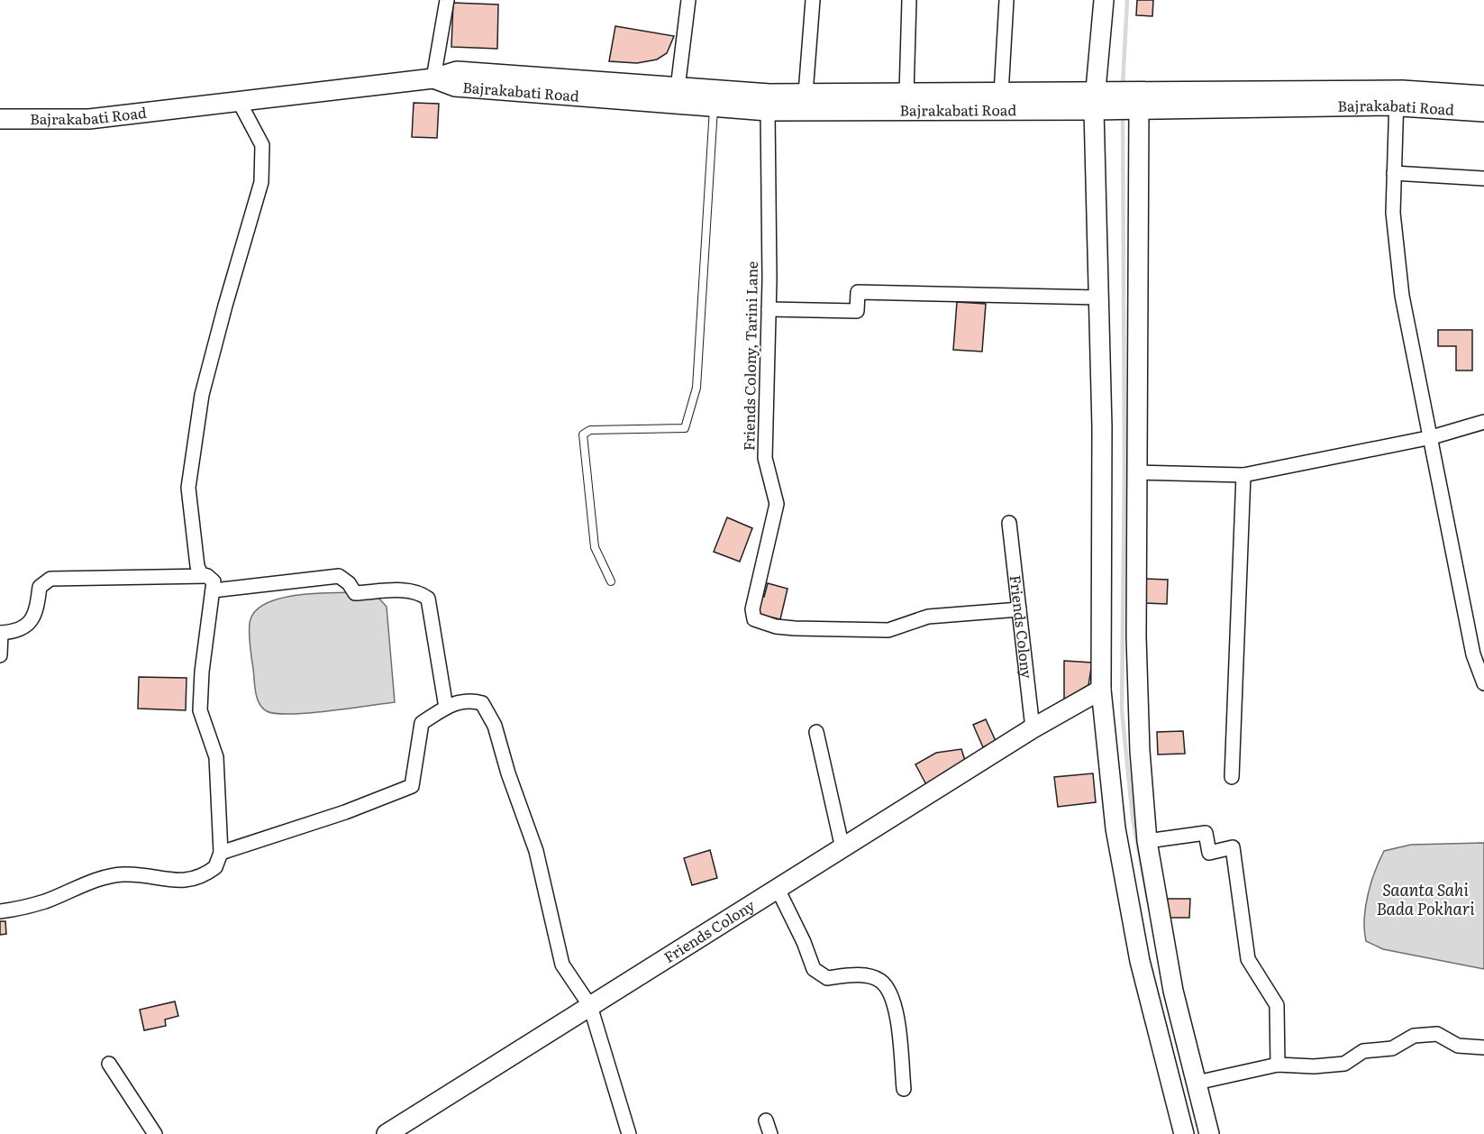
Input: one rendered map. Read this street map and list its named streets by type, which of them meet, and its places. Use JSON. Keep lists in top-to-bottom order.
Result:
{
  "streets": {
    "street": ["Bajrakabati Road", "Friends Colony, Tarini Lane", "Friends Colony"]
  },
  "crossings": [
    ["Bajrakabati Road", "Friends Colony, Tarini Lane"],
    ["Friends Colony, Tarini Lane", "Friends Colony"]
  ],
  "water": ["Saanta Sahi Bada Pokhari"]
}
